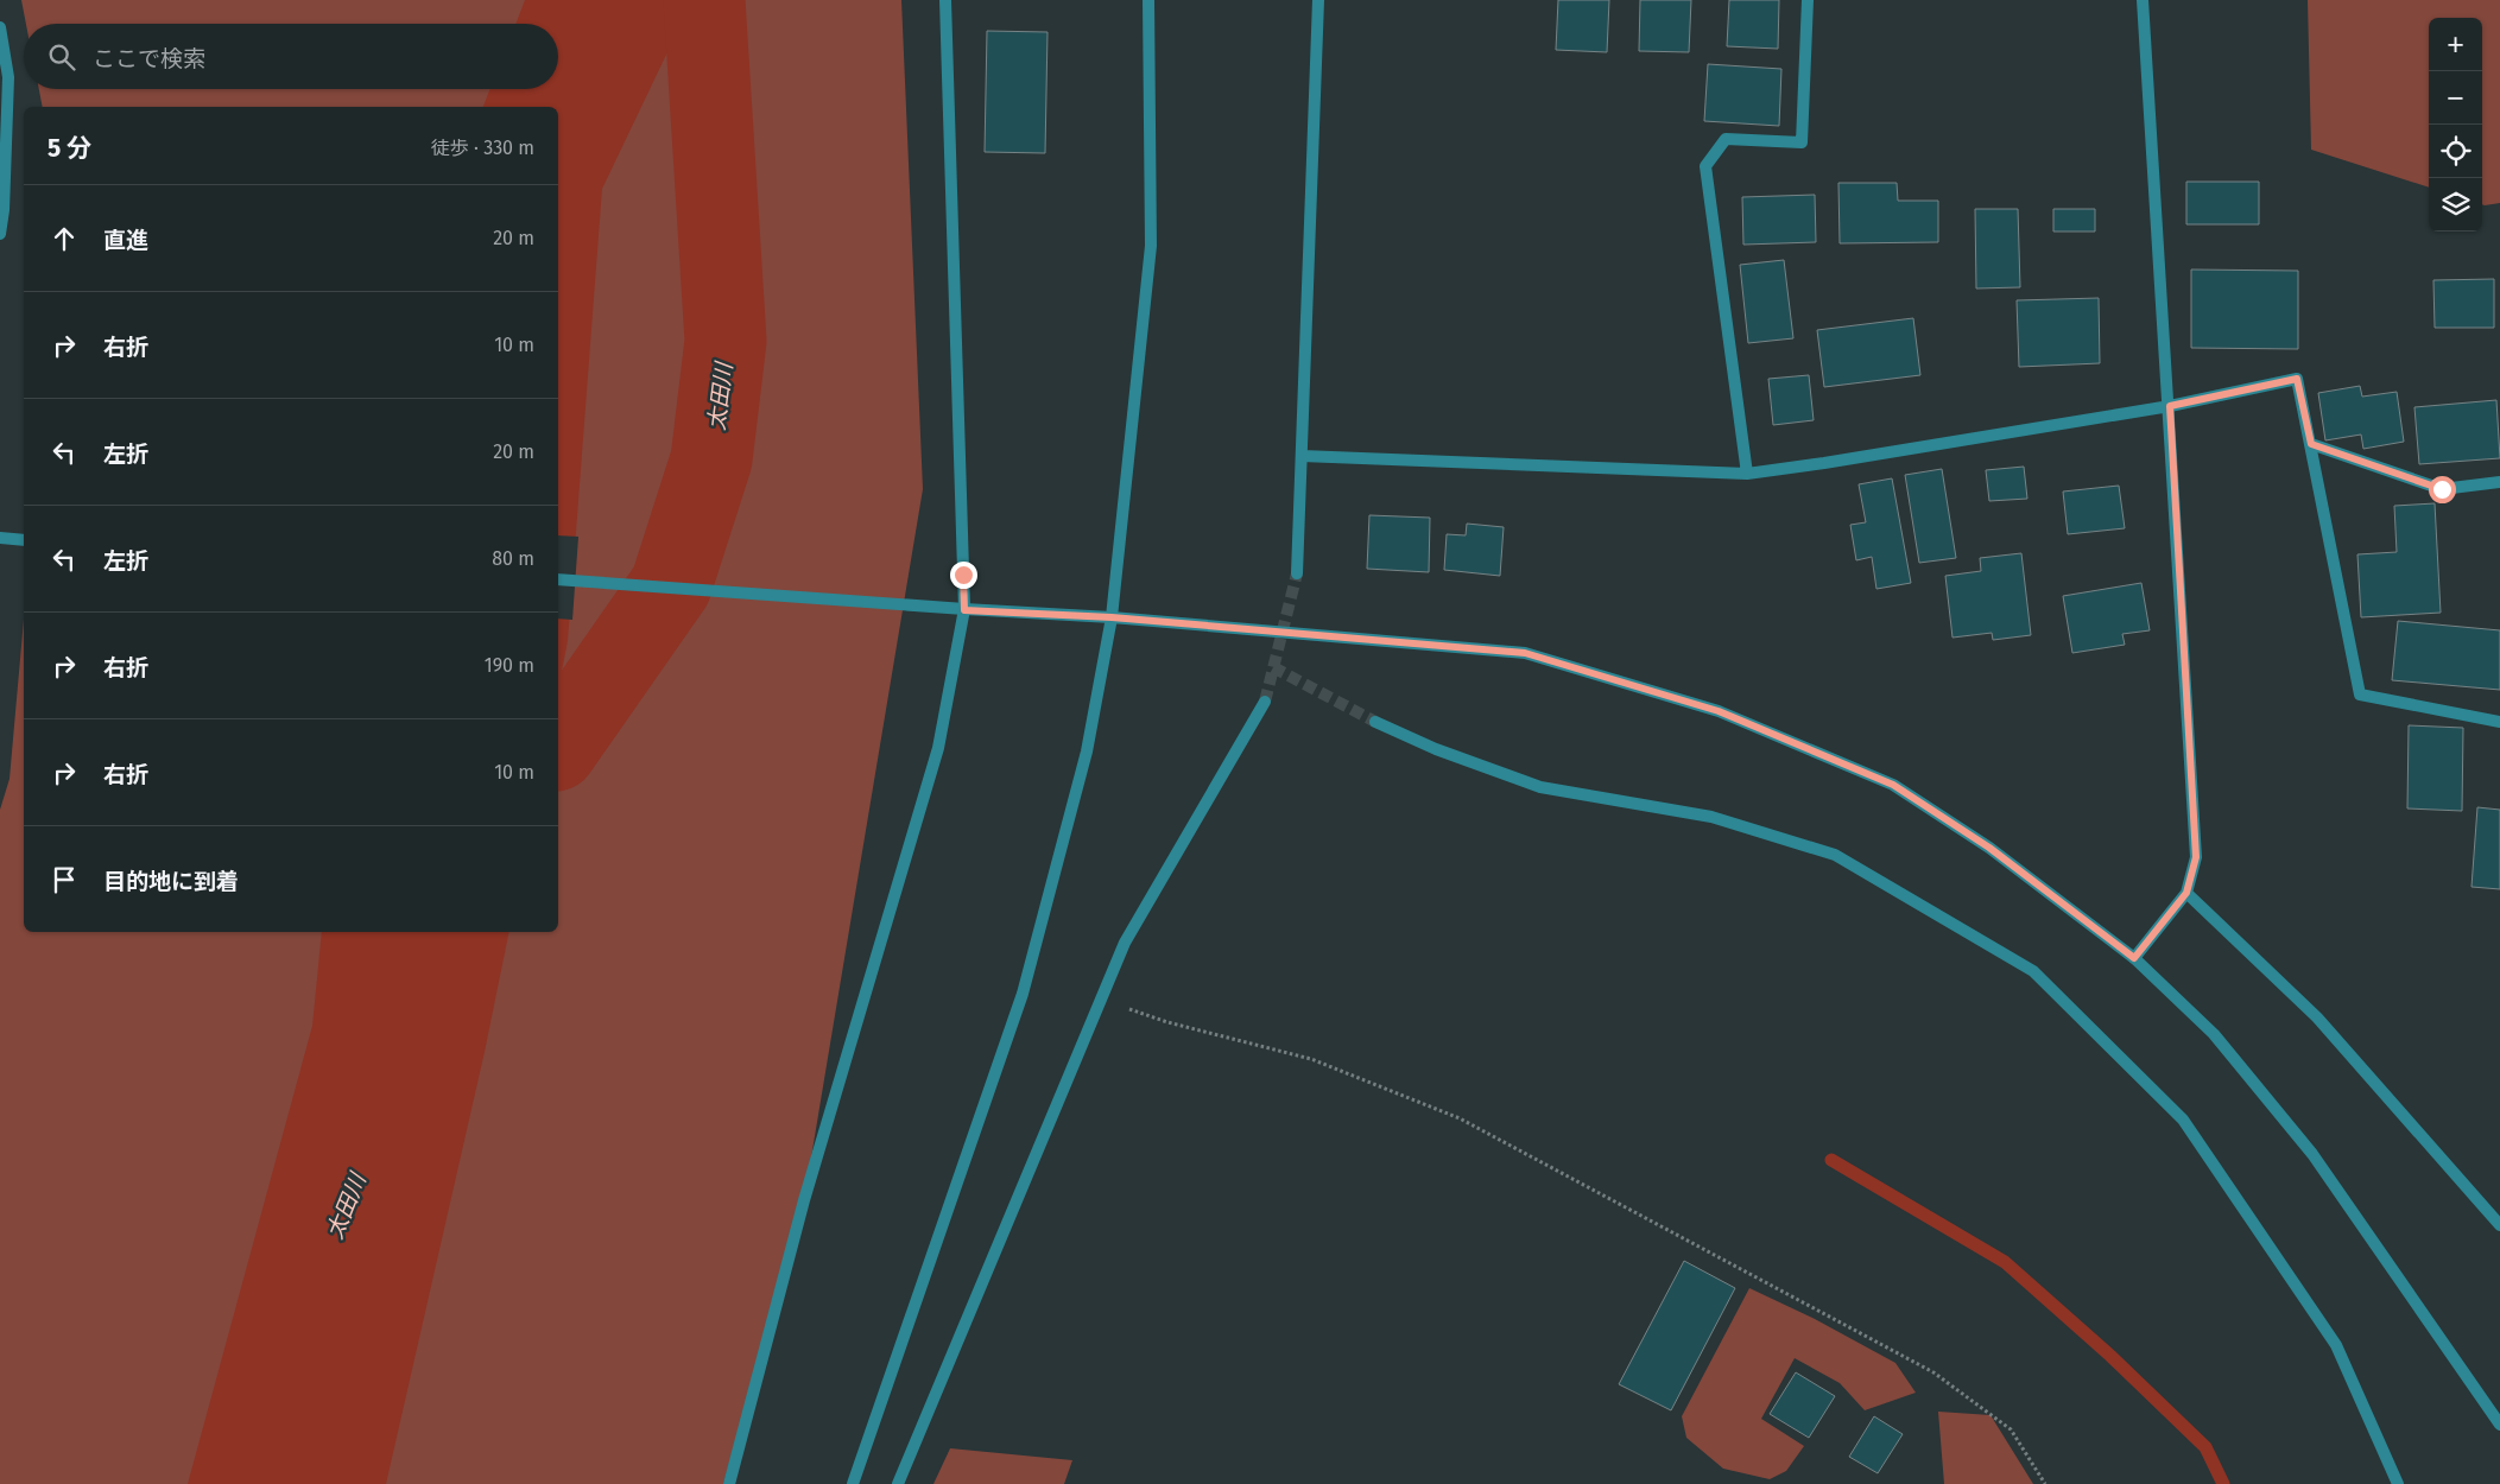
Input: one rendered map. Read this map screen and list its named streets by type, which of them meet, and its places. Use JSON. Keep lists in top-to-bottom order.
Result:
{
  "water": ["太田川"],
  "page": {
    "map_buttons": ["+", "−"],
    "search": "ここで検索",
    "heading": ["5 分", "徒歩 · 330 m"],
    "list": [
      ["直進", "20 m"],
      ["右折", "10 m"],
      ["左折", "20 m"],
      ["左折", "80 m"],
      ["右折", "190 m"],
      ["右折", "10 m"],
      "目的地に到着"
    ]
  }
}
